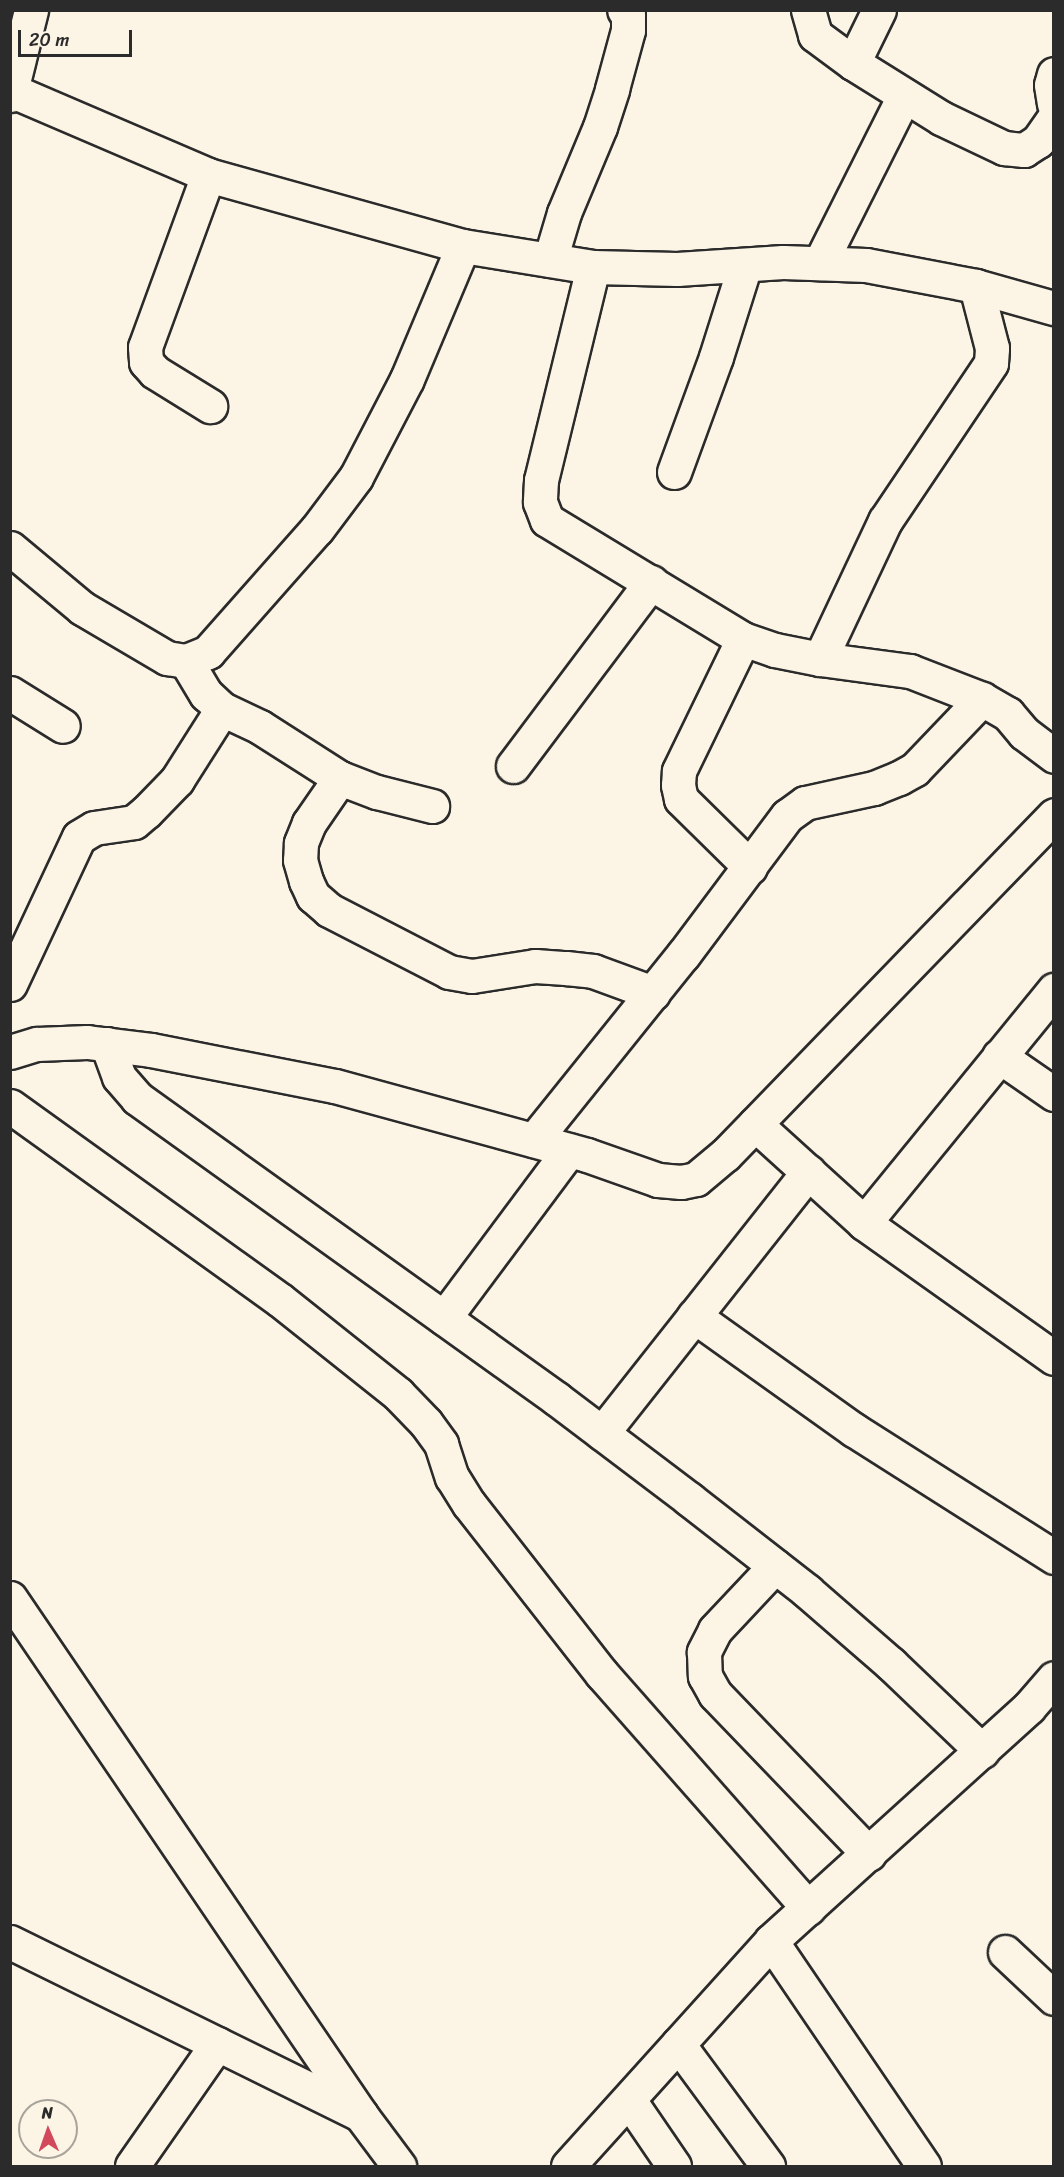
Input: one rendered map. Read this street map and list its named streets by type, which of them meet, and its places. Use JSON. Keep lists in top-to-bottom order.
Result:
{
  "scale_bar": "20 m",
  "north": "top"
}
